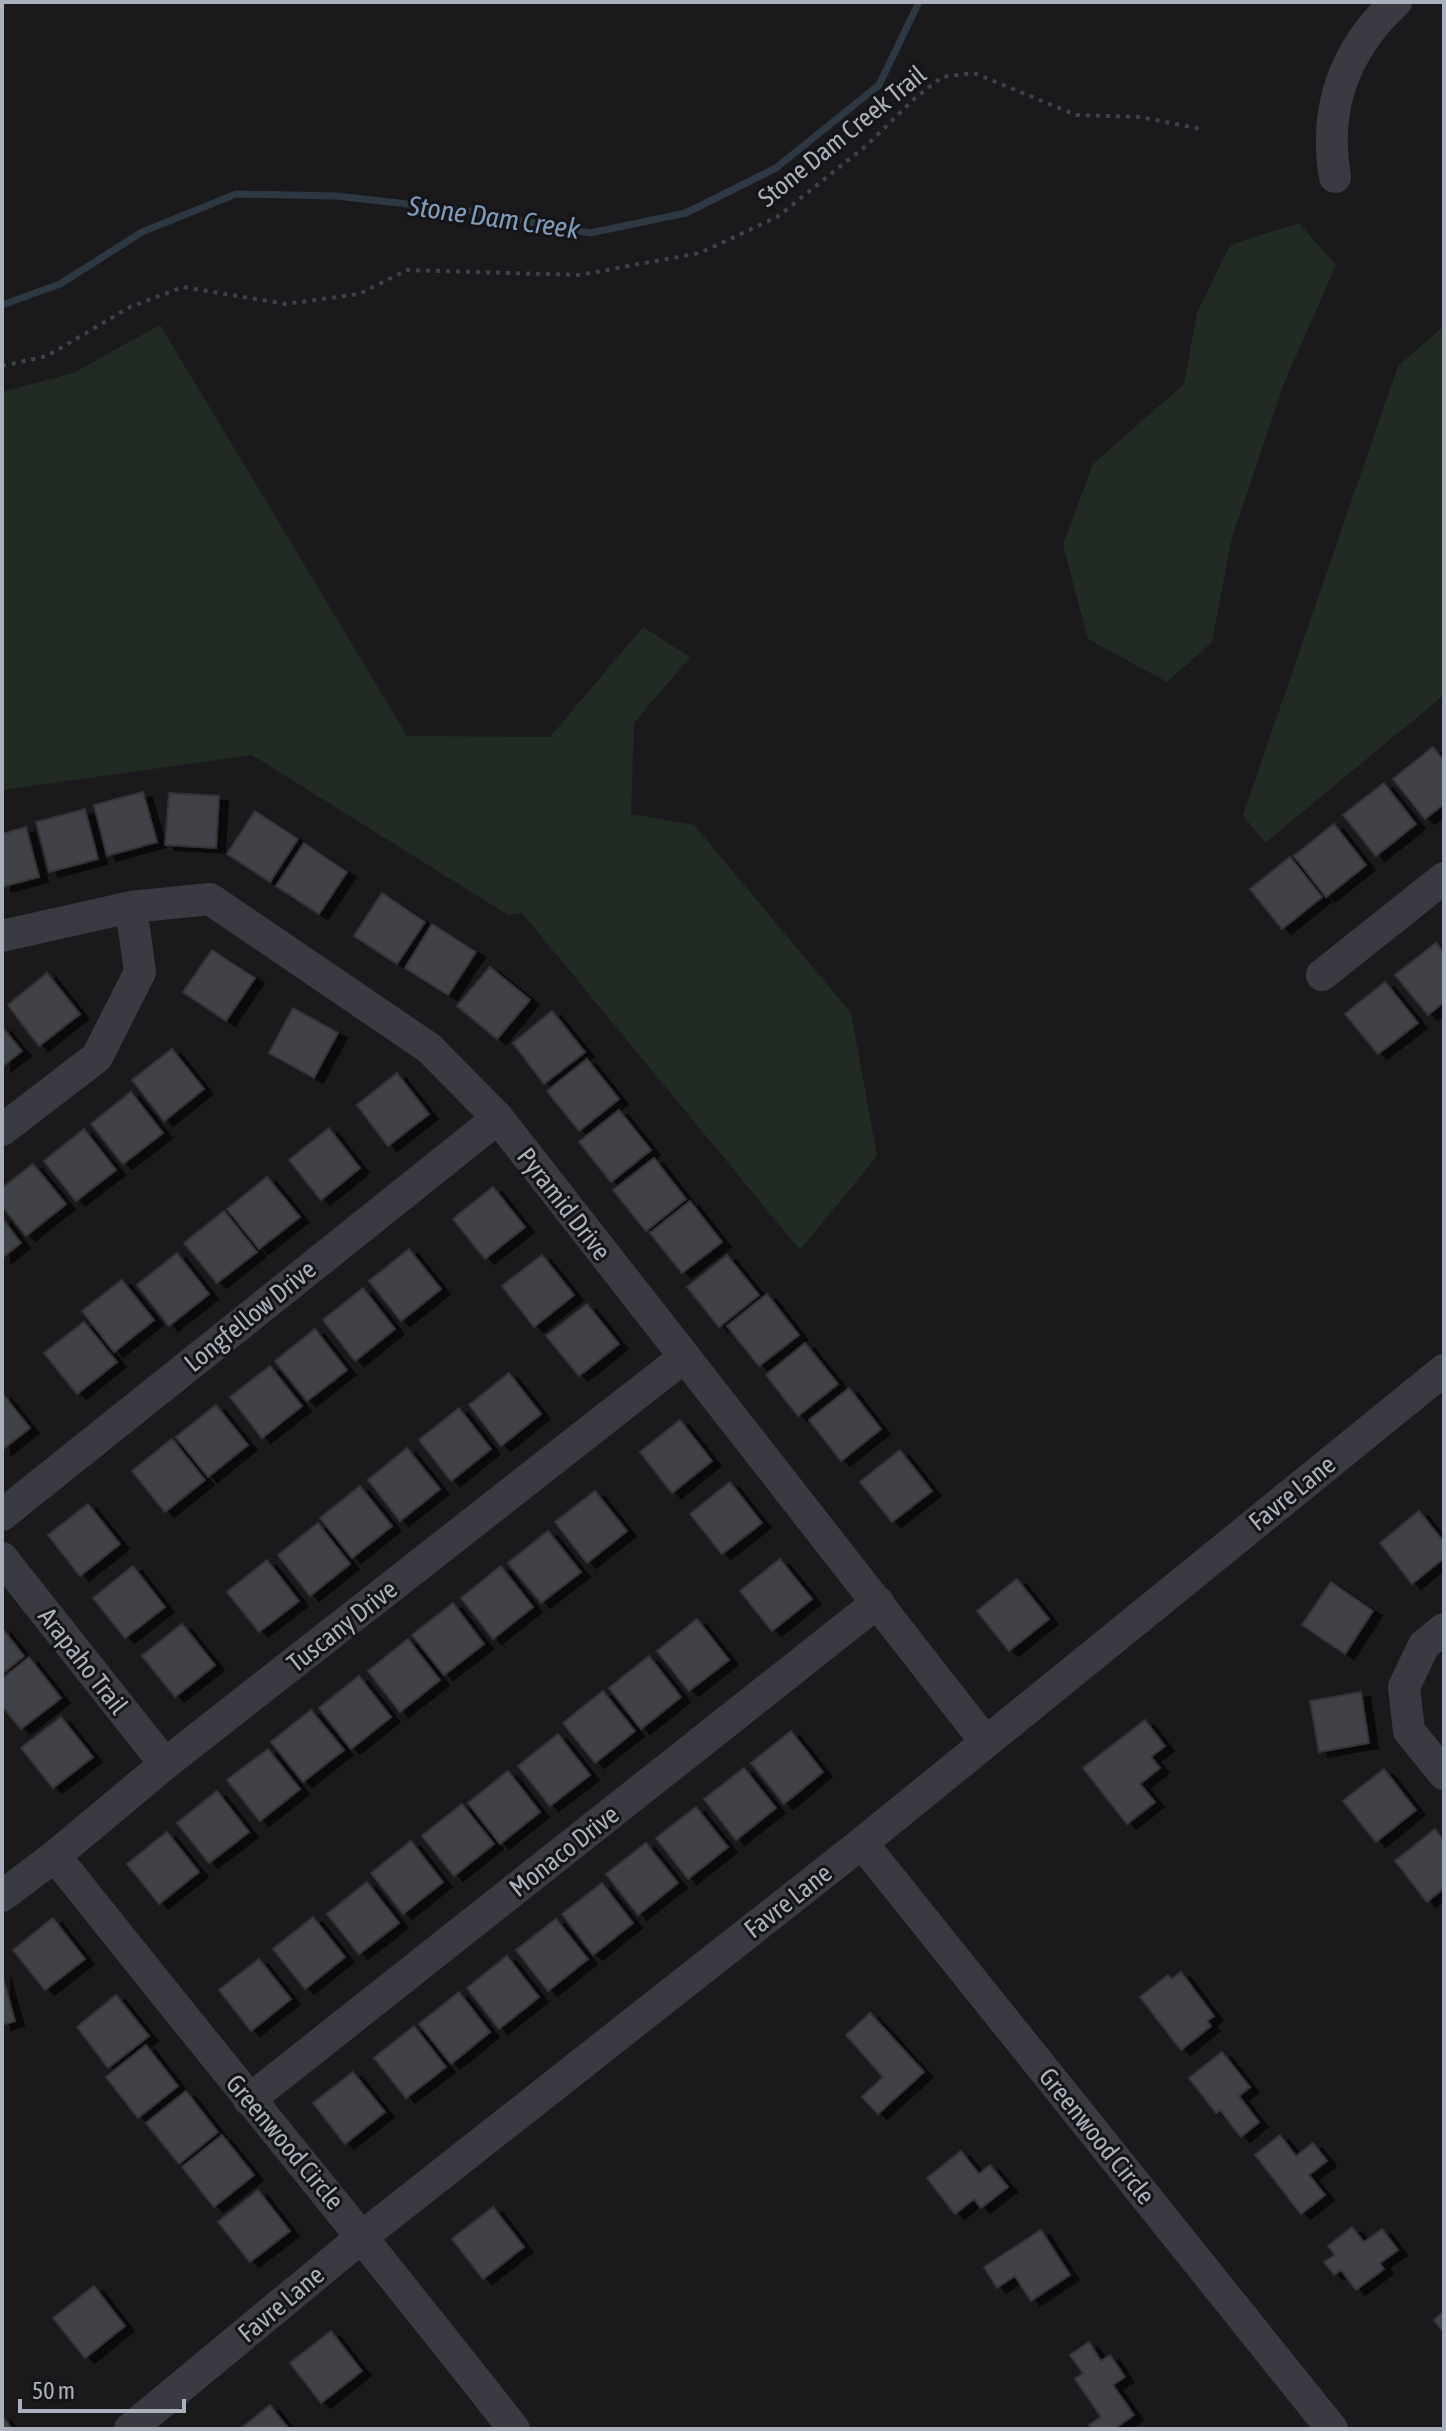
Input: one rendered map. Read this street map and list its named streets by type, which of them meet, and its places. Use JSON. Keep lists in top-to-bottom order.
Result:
{
  "streets": {
    "street": [
      "Pyramid Drive",
      "Longfellow Drive",
      "Favre Lane",
      "Tuscany Drive",
      "Arapaho Trail",
      "Monaco Drive",
      "Greenwood Circle"
    ],
    "path": ["Stone Dam Creek Trail"]
  },
  "crossings": [
    ["Pyramid Drive", "Longfellow Drive"],
    ["Pyramid Drive", "Favre Lane"],
    ["Pyramid Drive", "Tuscany Drive"],
    ["Pyramid Drive", "Monaco Drive"],
    ["Favre Lane", "Greenwood Circle"],
    ["Tuscany Drive", "Arapaho Trail"],
    ["Tuscany Drive", "Greenwood Circle"],
    ["Monaco Drive", "Greenwood Circle"]
  ],
  "water": ["Stone Dam Creek"],
  "scale_bar": "50 m"
}
